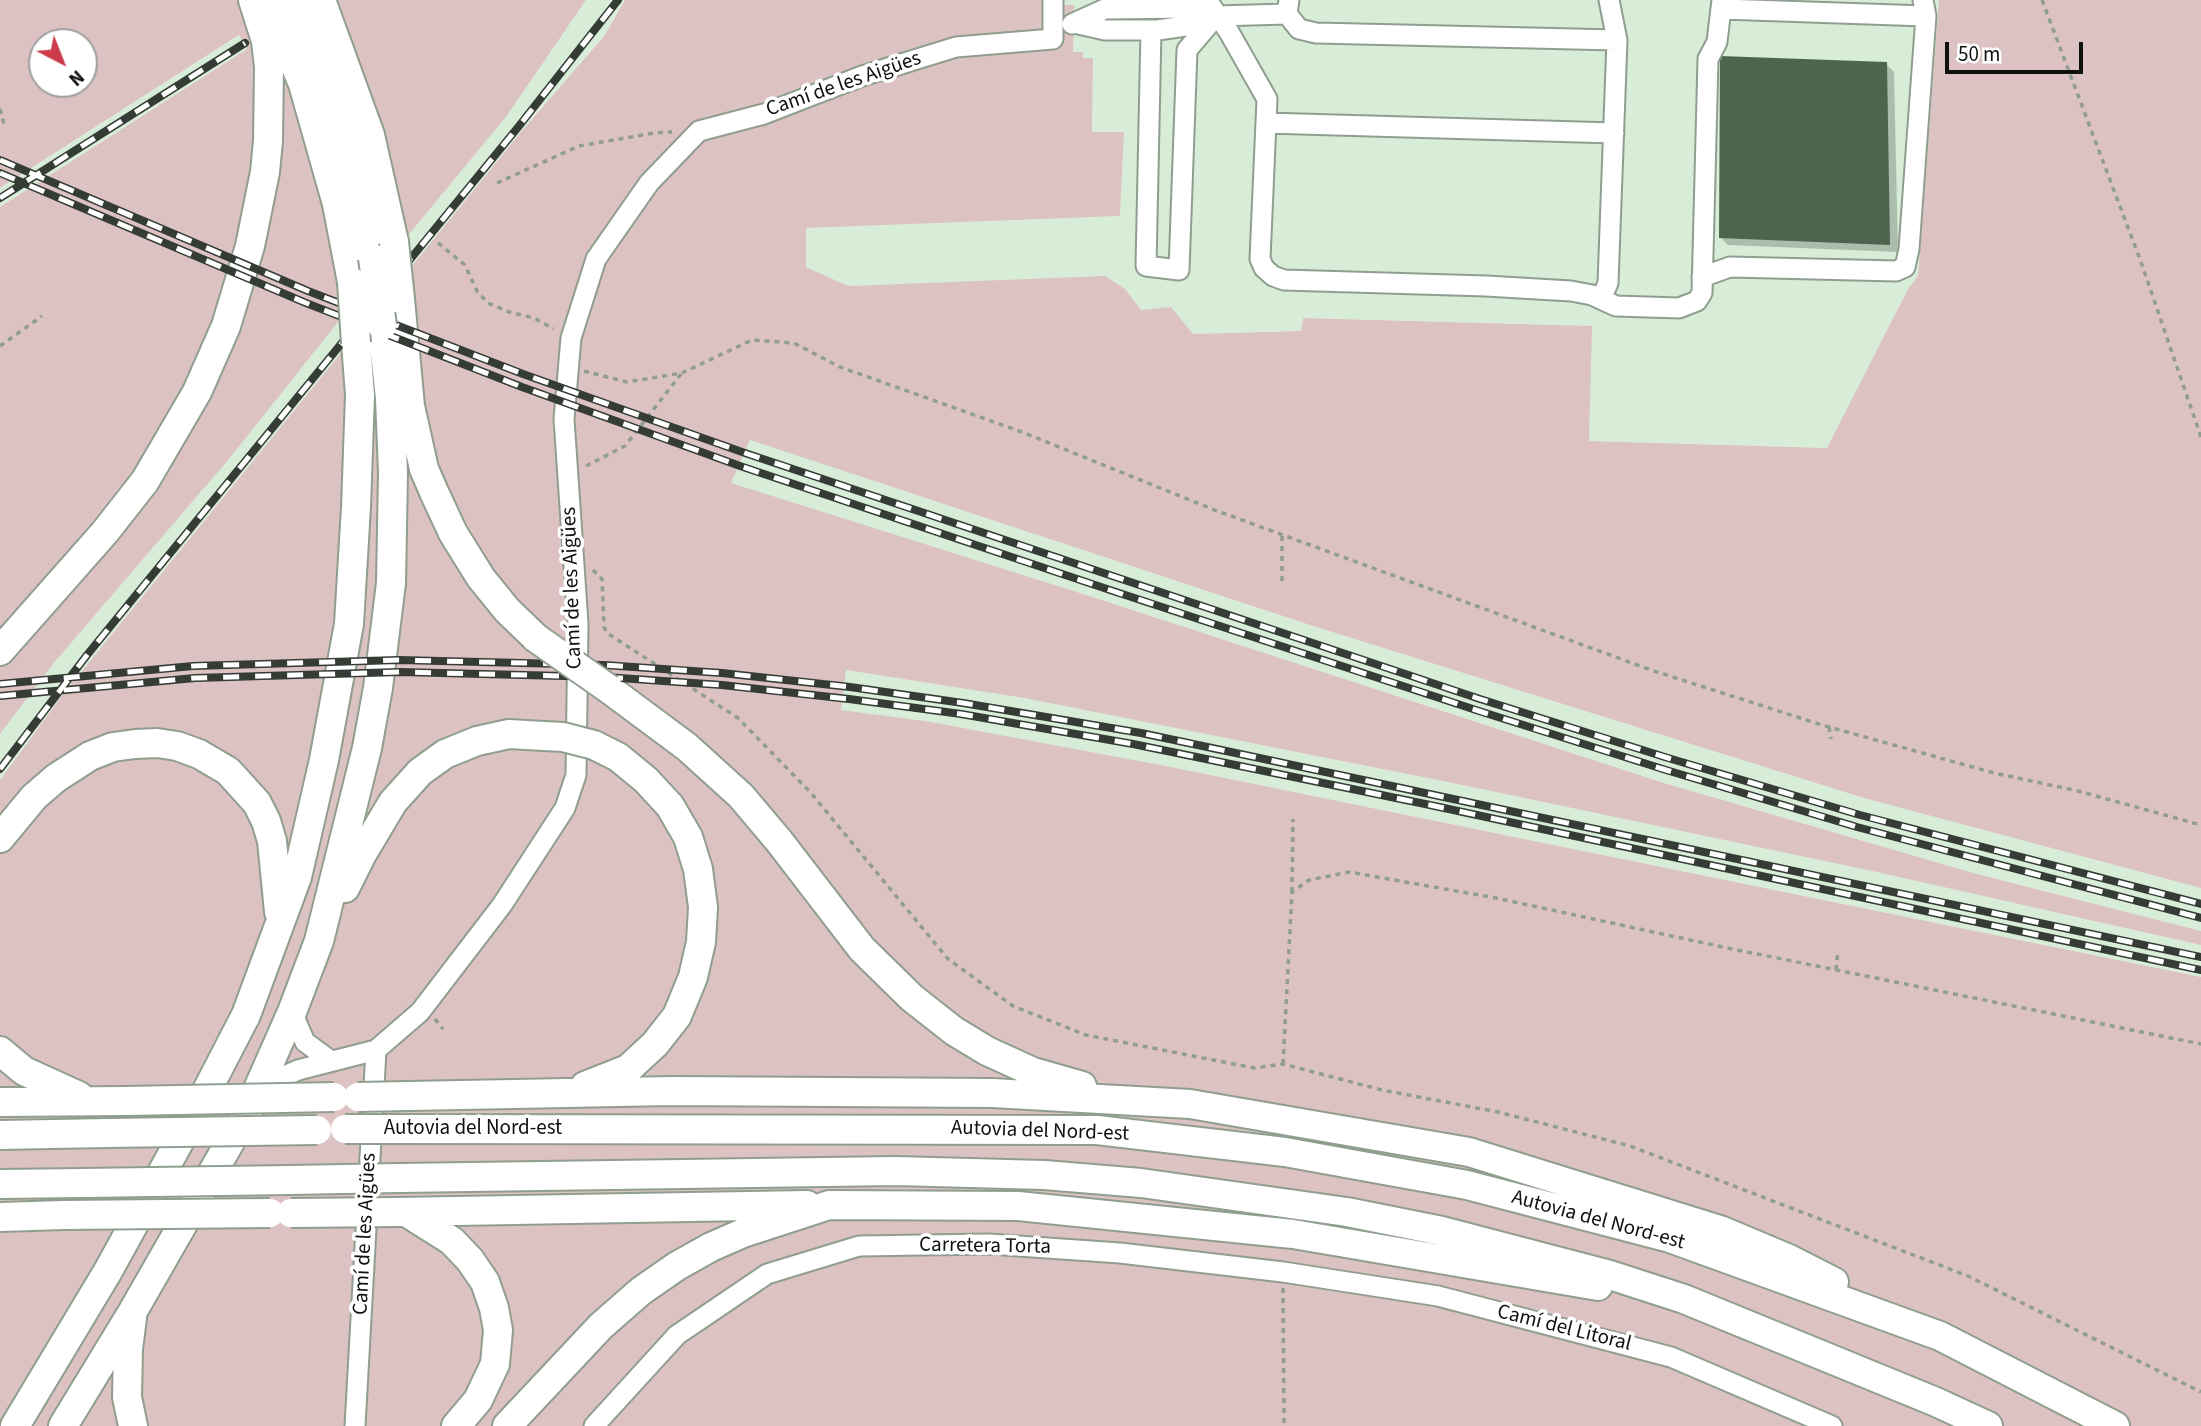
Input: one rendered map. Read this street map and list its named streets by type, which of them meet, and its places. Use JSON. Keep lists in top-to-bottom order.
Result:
{
  "streets": {
    "highway": ["Autovia del Nord-est"],
    "street": ["Camí de les Aigües", "Carretera Torta", "Camí del Litoral"]
  },
  "crossings": [
    ["Carretera Torta", "Camí del Litoral"]
  ],
  "scale_bar": "50 m",
  "north": "bottom right"
}
